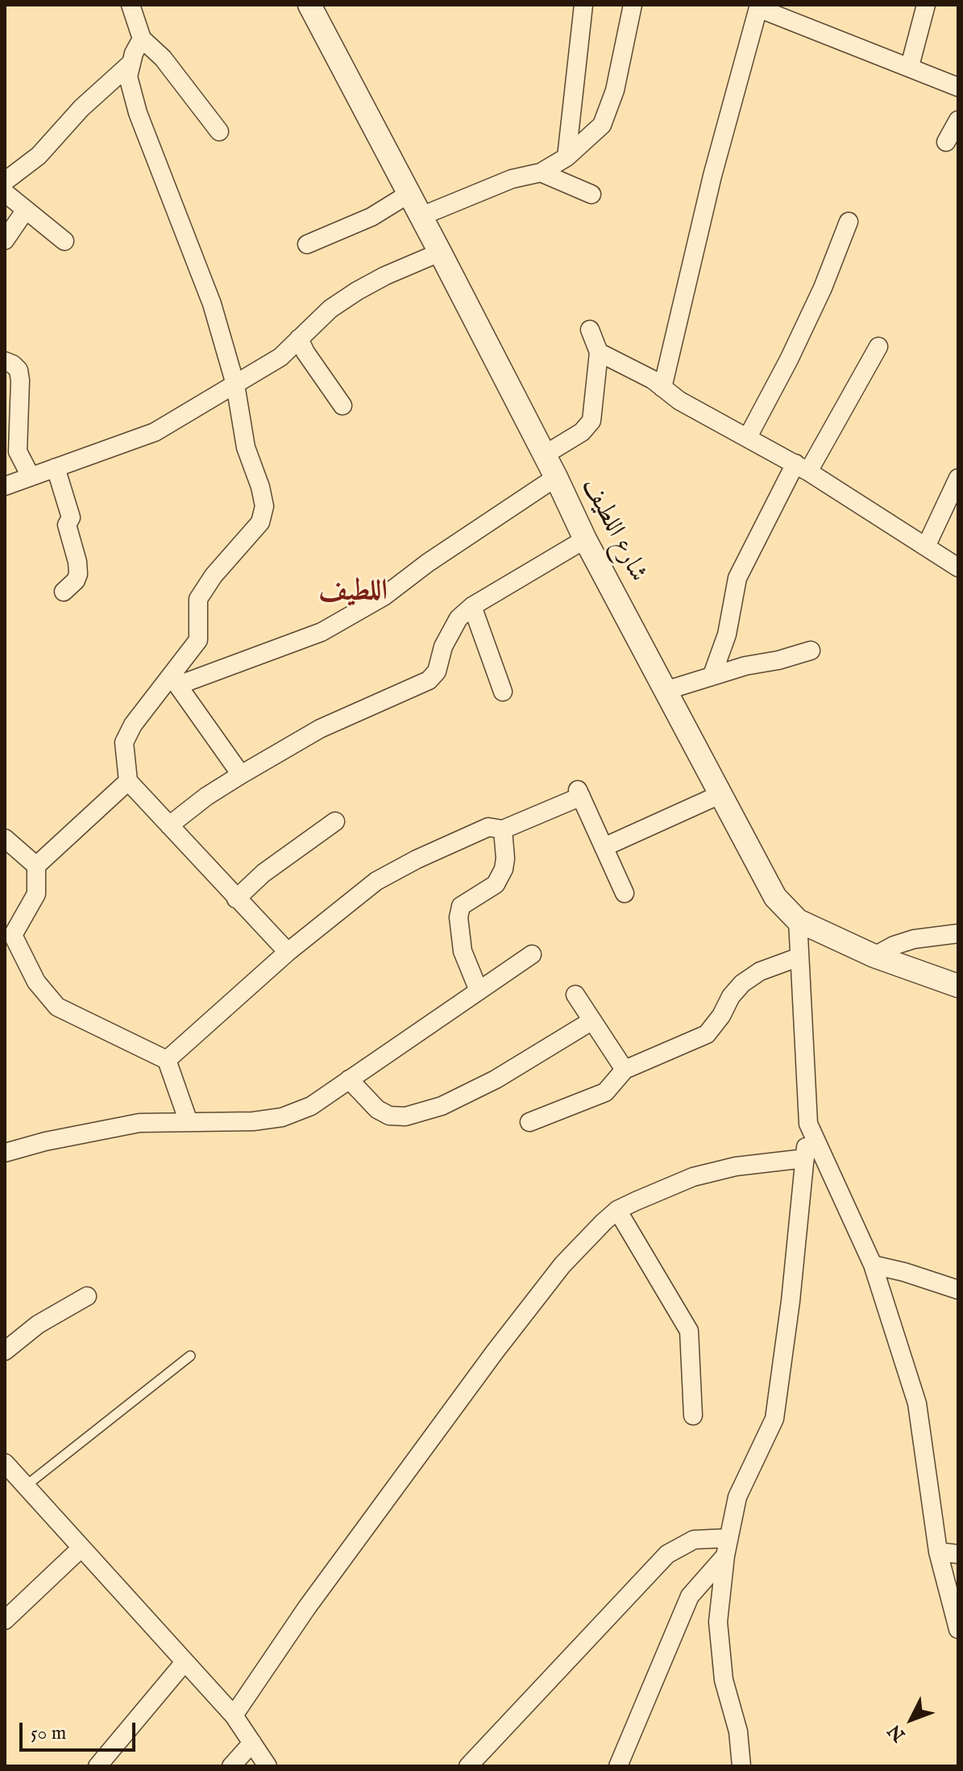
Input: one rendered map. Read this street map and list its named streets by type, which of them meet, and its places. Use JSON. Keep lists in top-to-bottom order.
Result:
{
  "streets": {
    "street": ["شارع اللطيف"]
  },
  "districts": ["اللطيف"],
  "scale_bar": "50 m",
  "north": "bottom left"
}
